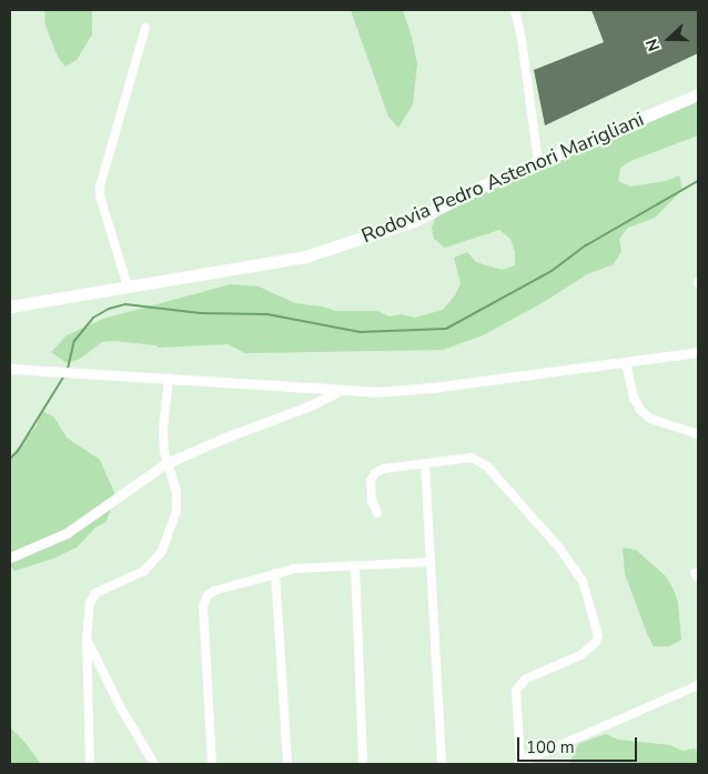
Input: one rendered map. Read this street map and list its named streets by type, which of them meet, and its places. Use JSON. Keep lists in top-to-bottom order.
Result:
{
  "streets": {
    "main road": ["Rodovia Pedro Astenori Marigliani"]
  },
  "scale_bar": "100 m",
  "north": "left"
}
